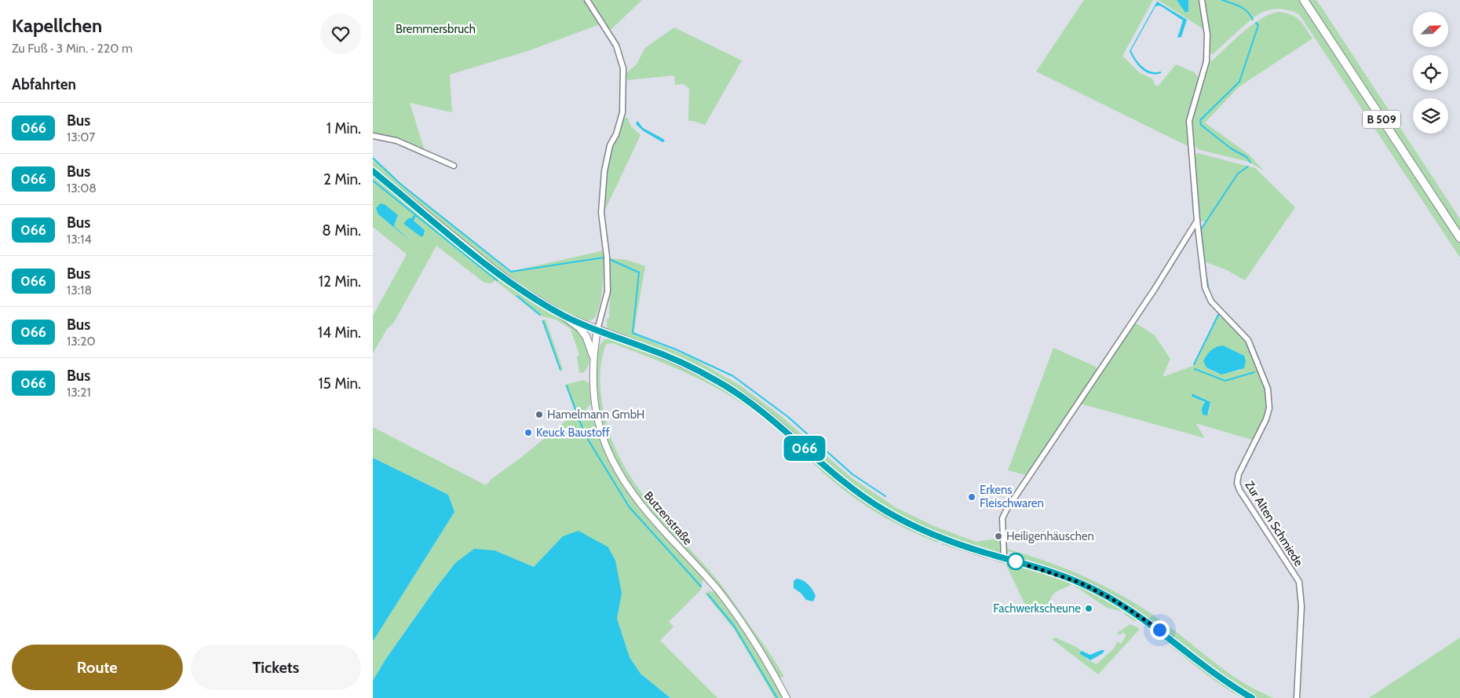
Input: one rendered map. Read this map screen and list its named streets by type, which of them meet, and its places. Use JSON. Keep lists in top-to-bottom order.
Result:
{
  "streets": {
    "main road": ["B 509"],
    "street": ["Butzenstraße", "Zur Alten Schmiede"]
  },
  "parks": ["Bremmersbruch"],
  "places": [
    "Hamelmann GmbH",
    "Keuck Baustoff",
    "Erkens Fleischwaren",
    "Heiligenhäuschen",
    "Fachwerkscheune"
  ],
  "lines": ["bus line 066"],
  "north": "top right",
  "page": {
    "heading": [
      ["Kapellchen", "Zu Fuß · 3 Min. · 220 m"],
      "Abfahrten"
    ],
    "on_map": "066",
    "list": [
      {
        "mark": "066",
        "name": "Bus",
        "note": "13:07",
        "value": "1 Min."
      },
      {
        "mark": "066",
        "name": "Bus",
        "note": "13:08",
        "value": "2 Min."
      },
      {
        "mark": "066",
        "name": "Bus",
        "note": "13:14",
        "value": "8 Min."
      },
      {
        "mark": "066",
        "name": "Bus",
        "note": "13:18",
        "value": "12 Min."
      },
      {
        "mark": "066",
        "name": "Bus",
        "note": "13:20",
        "value": "14 Min."
      },
      {
        "mark": "066",
        "name": "Bus",
        "note": "13:21",
        "value": "15 Min."
      }
    ],
    "buttons": ["Route", "Tickets"]
  }
}
